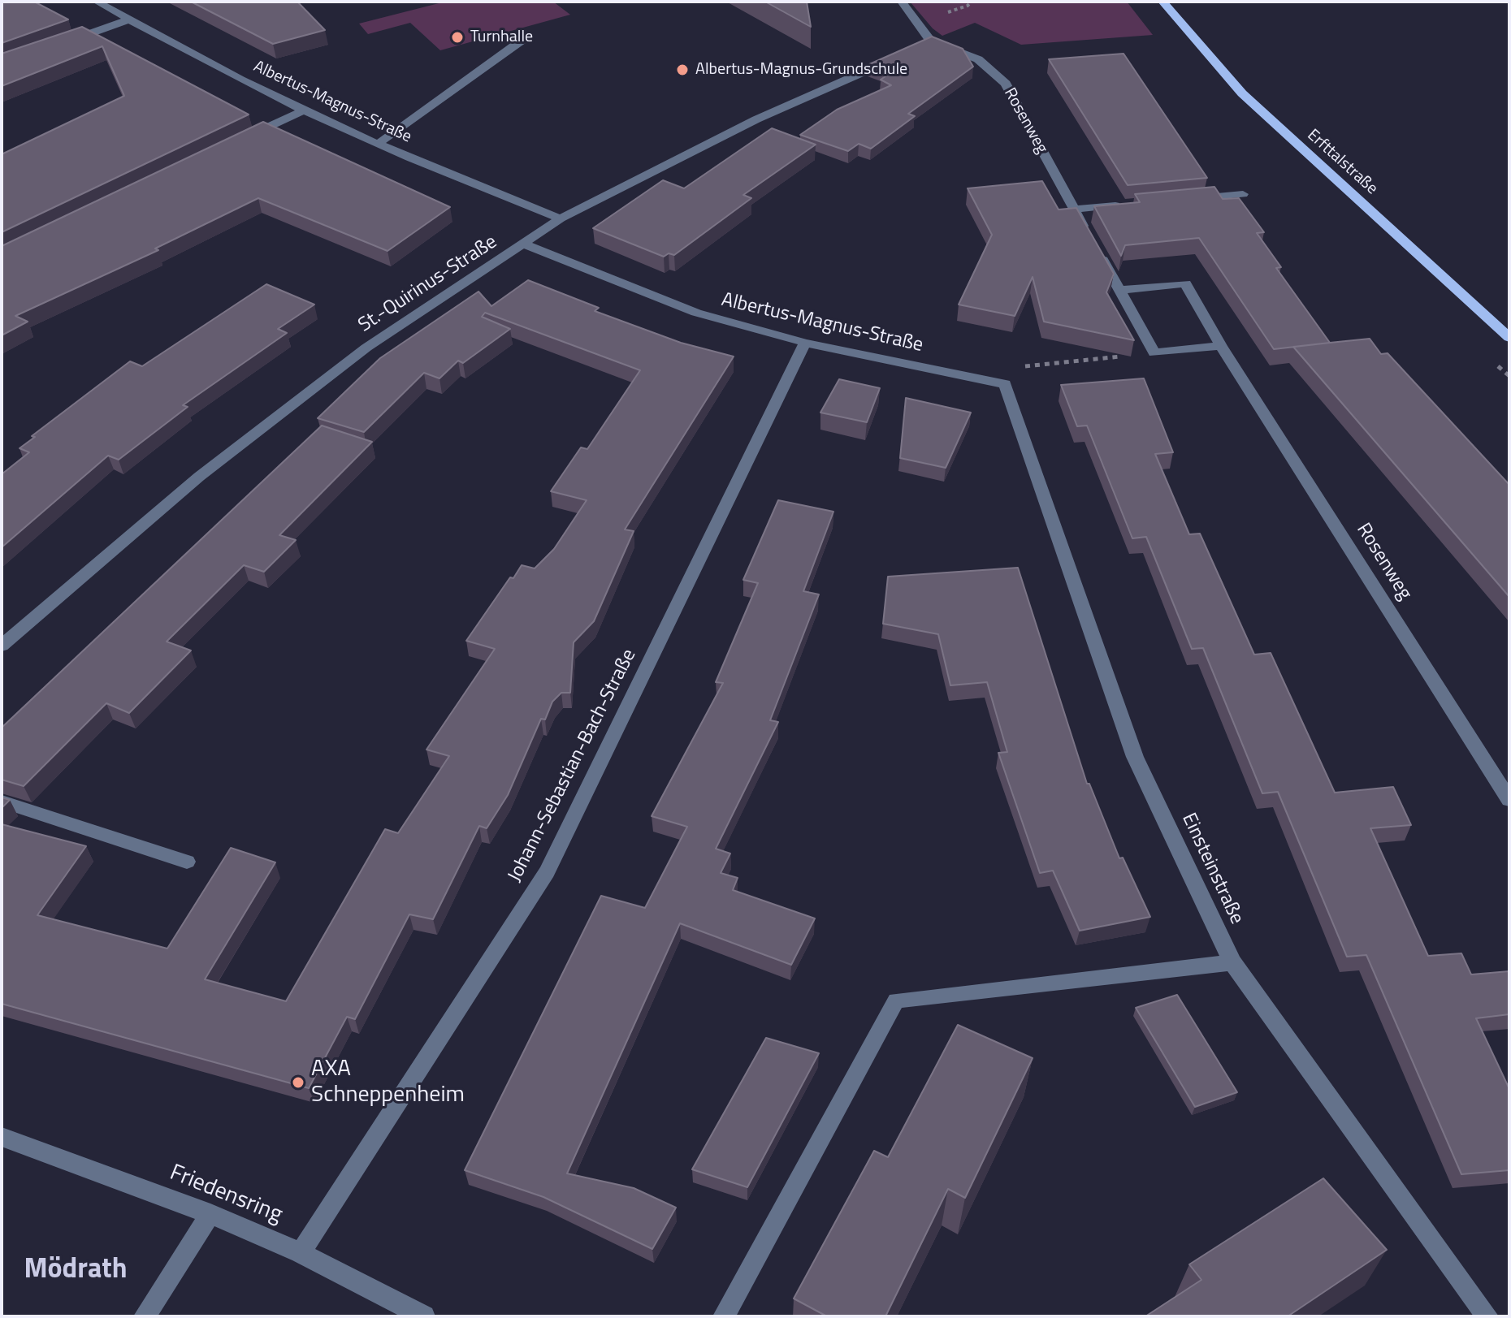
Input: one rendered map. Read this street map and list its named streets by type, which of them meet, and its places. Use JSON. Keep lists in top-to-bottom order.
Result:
{
  "streets": {
    "main road": ["Erfttalstraße"],
    "street": [
      "Albertus-Magnus-Straße",
      "Rosenweg",
      "St.-Quirinus-Straße",
      "Johann-Sebastian-Bach-Straße",
      "Einsteinstraße",
      "Friedensring"
    ]
  },
  "crossings": [
    ["Albertus-Magnus-Straße", "St.-Quirinus-Straße"],
    ["Albertus-Magnus-Straße", "Johann-Sebastian-Bach-Straße"],
    ["Albertus-Magnus-Straße", "Einsteinstraße"],
    ["Johann-Sebastian-Bach-Straße", "Friedensring"]
  ],
  "districts": ["Mödrath"],
  "places": ["Turnhalle", "Albertus-Magnus-Grundschule", "AXA Schneppenheim"]
}
